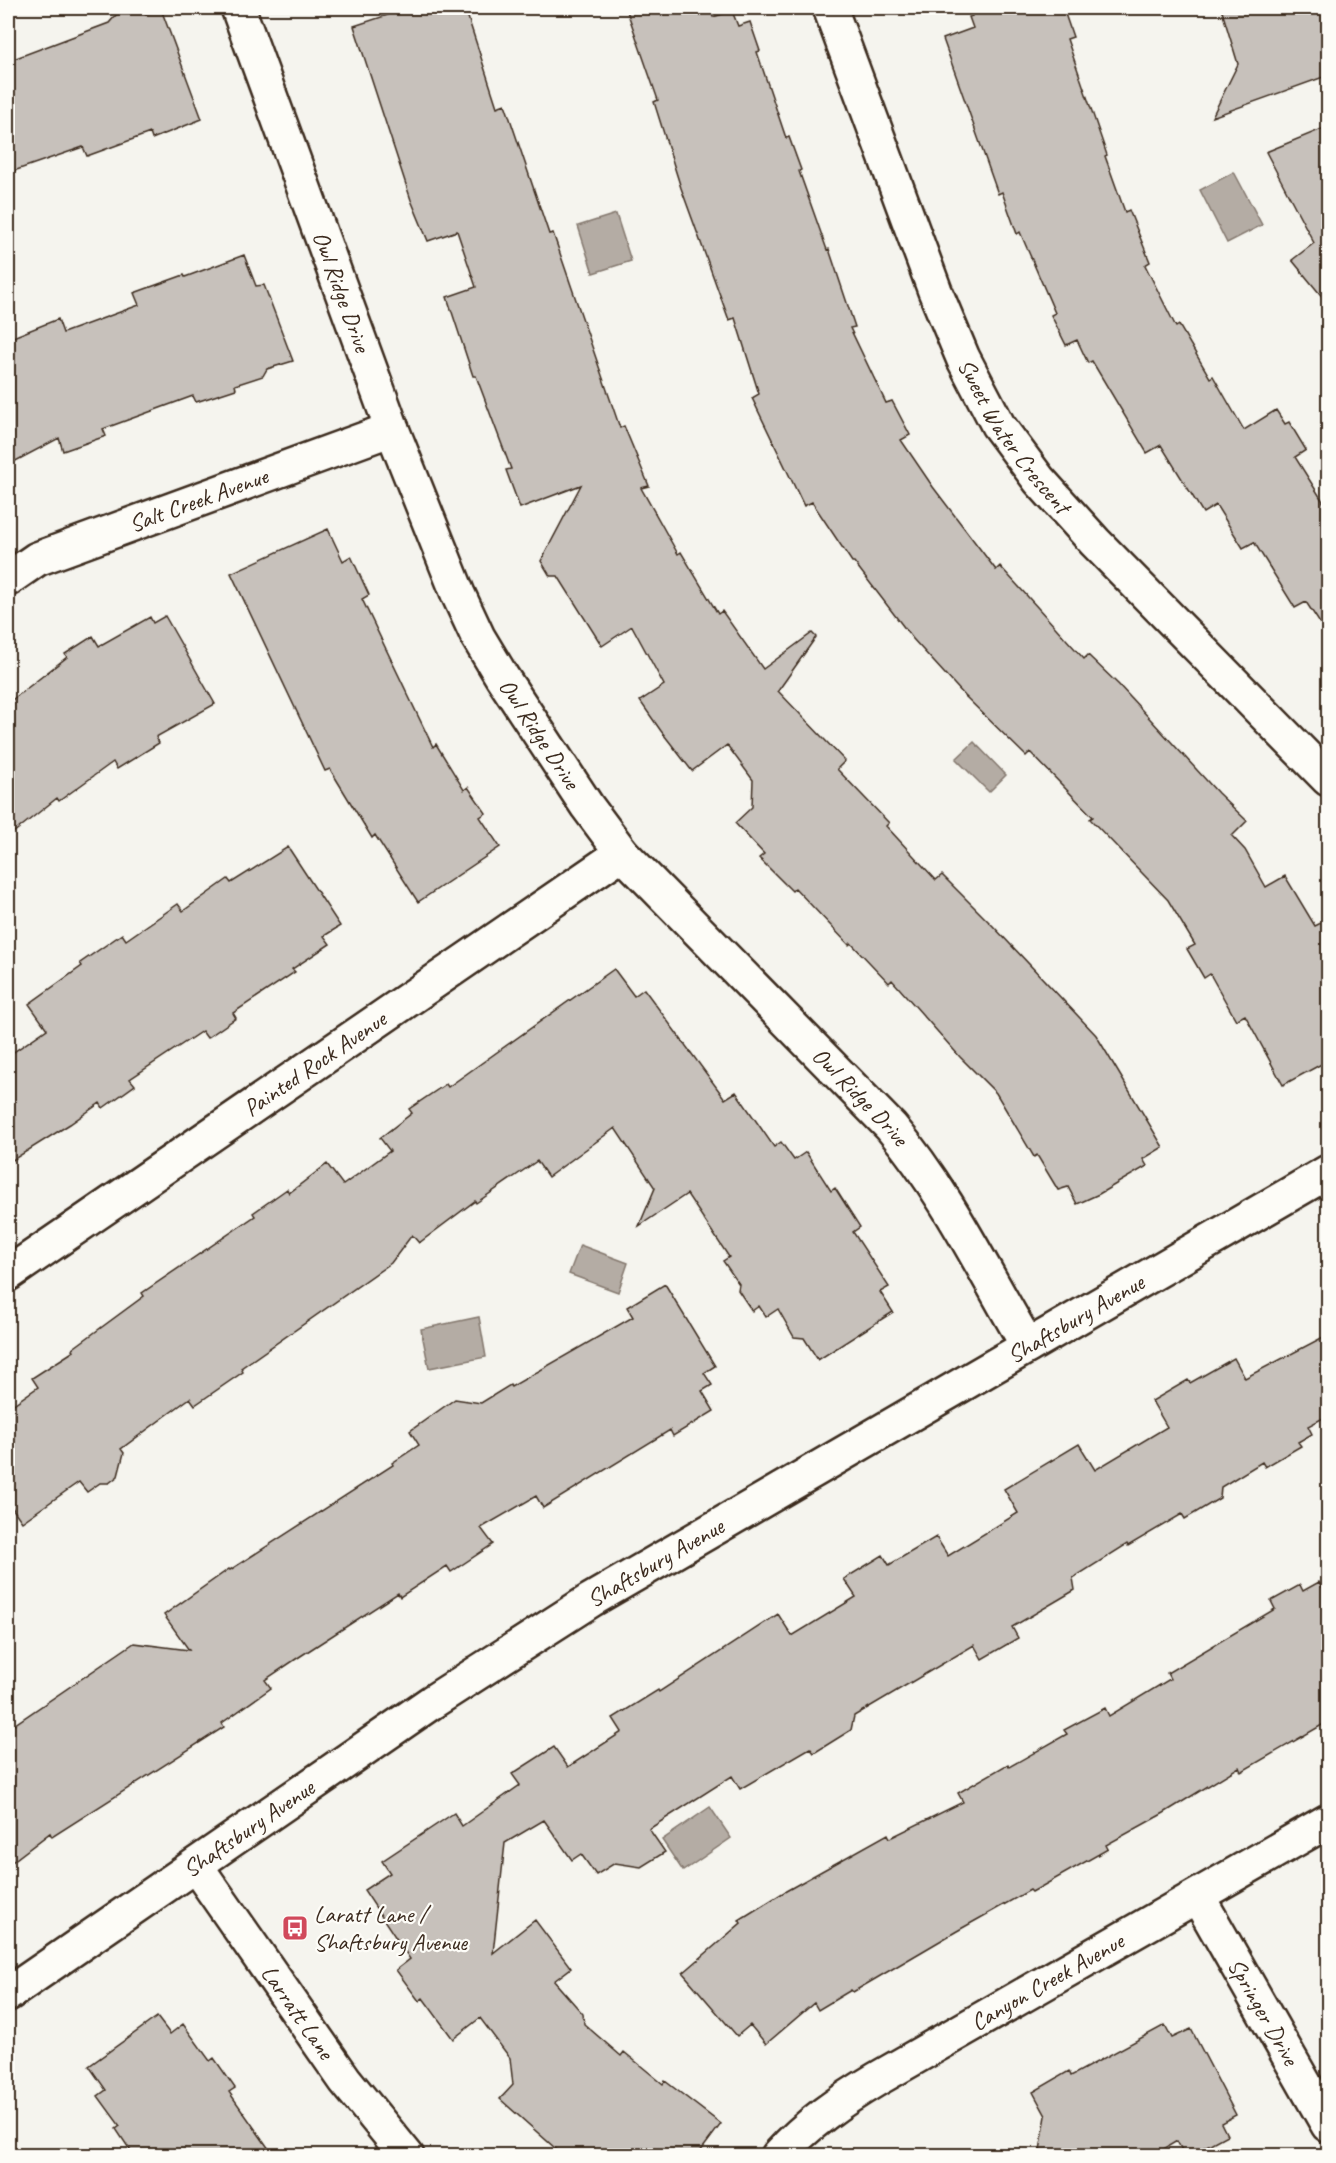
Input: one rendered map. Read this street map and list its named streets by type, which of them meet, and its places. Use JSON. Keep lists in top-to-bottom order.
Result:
{
  "streets": {
    "street": [
      "Owl Ridge Drive",
      "Sweet Water Crescent",
      "Salt Creek Avenue",
      "Painted Rock Avenue",
      "Shaftsbury Avenue",
      "Canyon Creek Avenue",
      "Springer Drive",
      "Larratt Lane"
    ]
  },
  "crossings": [
    ["Owl Ridge Drive", "Salt Creek Avenue"],
    ["Owl Ridge Drive", "Painted Rock Avenue"],
    ["Owl Ridge Drive", "Shaftsbury Avenue"],
    ["Shaftsbury Avenue", "Larratt Lane"],
    ["Canyon Creek Avenue", "Springer Drive"]
  ],
  "places": {
    "bus stop": ["Laratt Lane / Shaftsbury Avenue"]
  }
}
